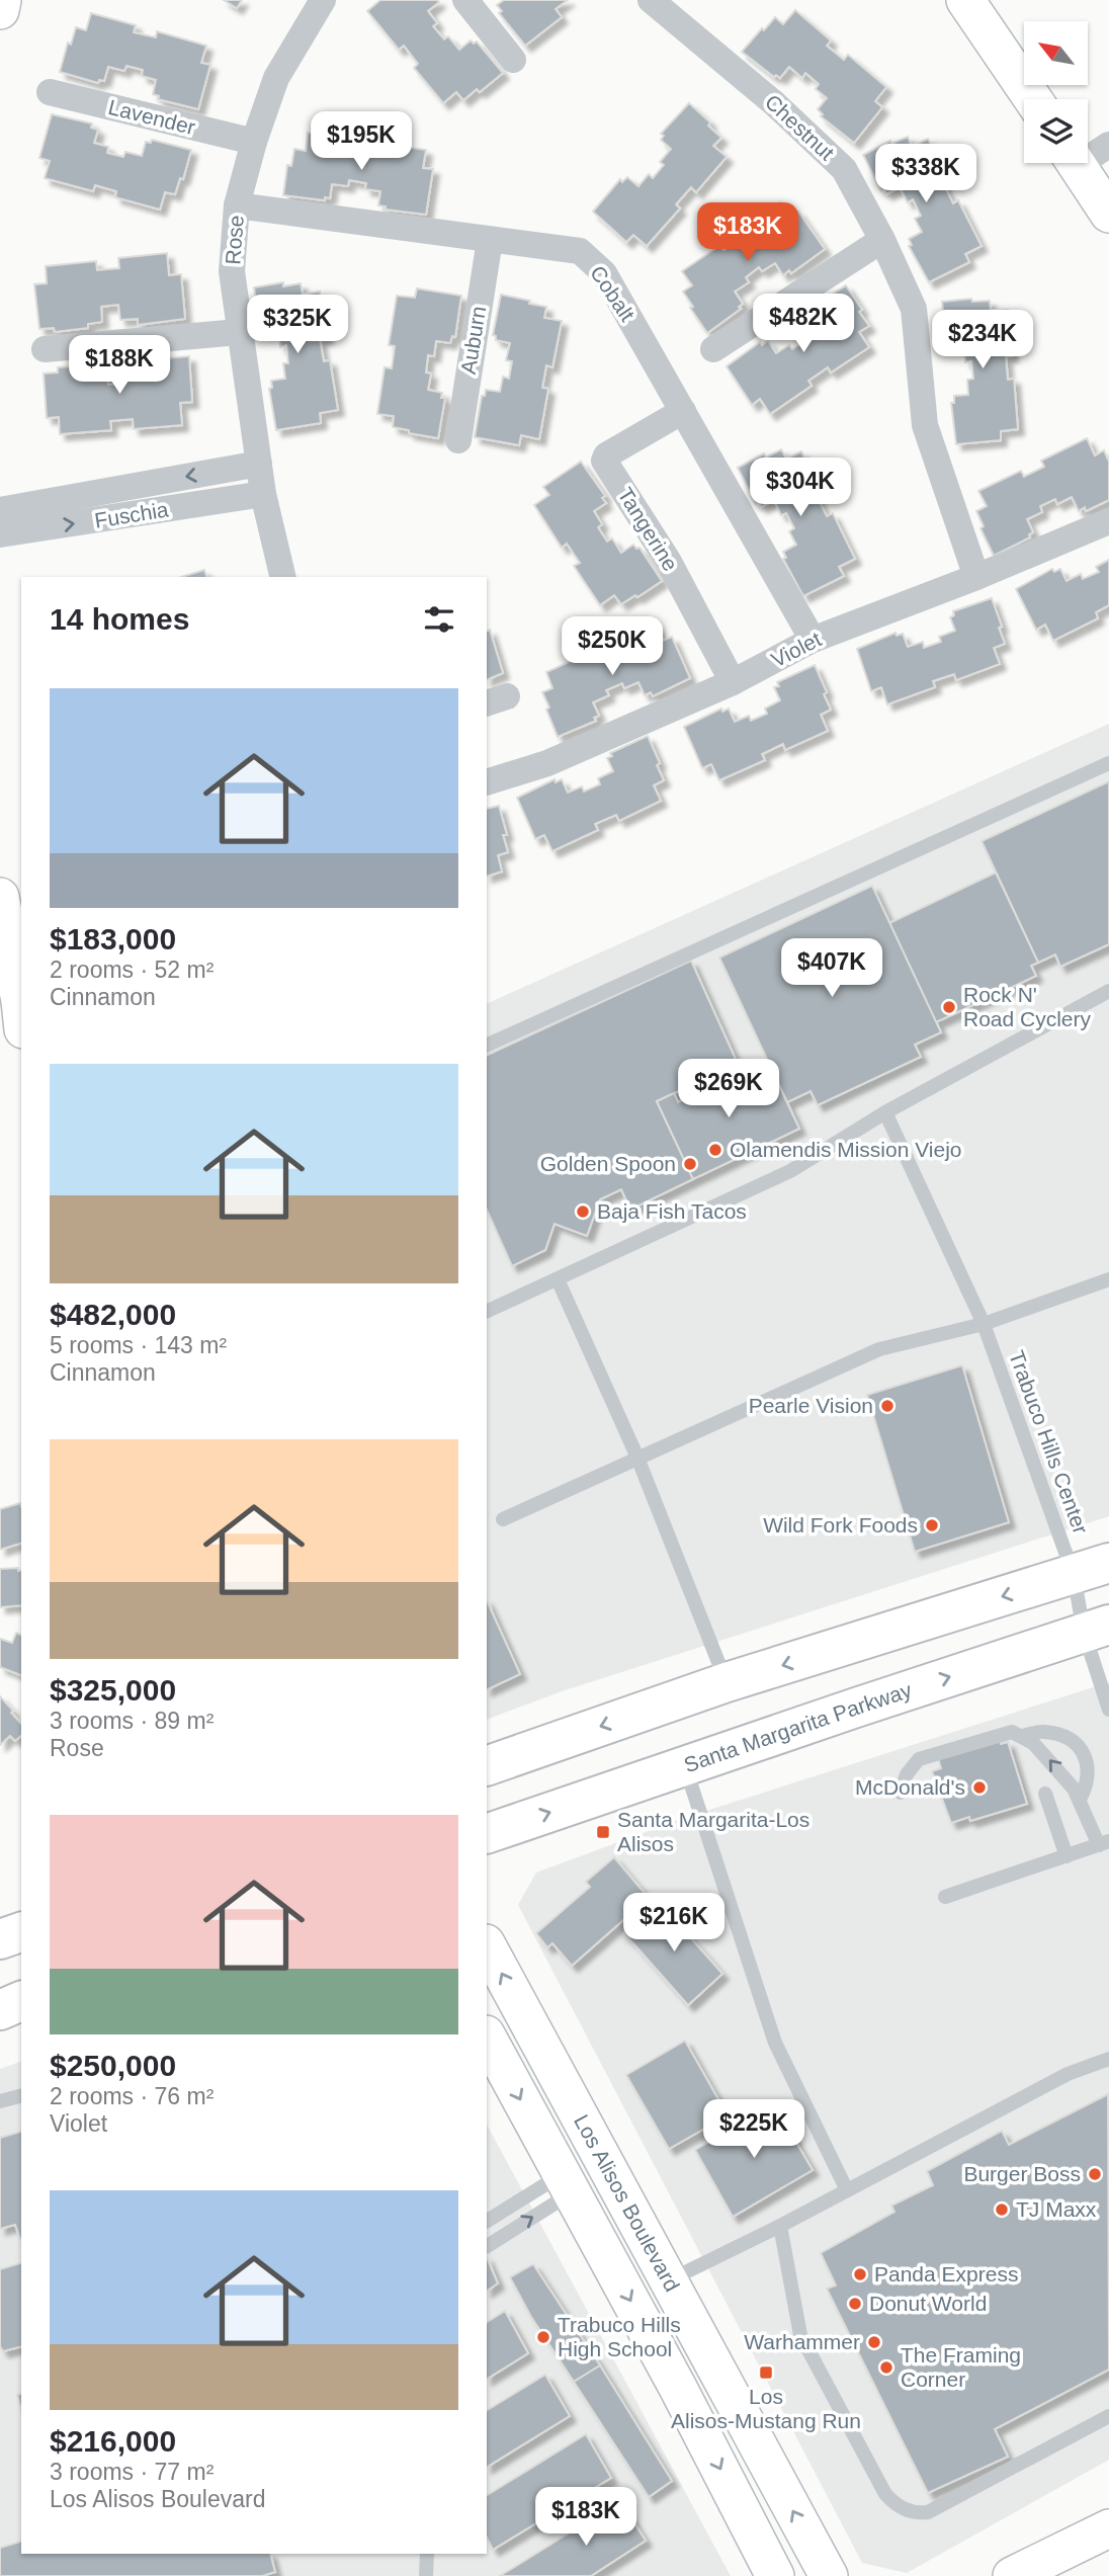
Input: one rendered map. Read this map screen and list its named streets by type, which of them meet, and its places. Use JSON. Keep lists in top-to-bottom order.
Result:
{
  "streets": {
    "main road": ["Santa Margarita Parkway", "Los Alisos Boulevard"],
    "street": [
      "Lavender",
      "Chestnut",
      "Rose",
      "Cobalt",
      "Auburn",
      "Fuschia",
      "Tangerine",
      "Violet"
    ],
    "lane": ["Trabuco Hills Center"]
  },
  "crossings": [
    ["Lavender", "Rose"],
    ["Chestnut", "Violet"],
    ["Rose", "Cobalt"],
    ["Rose", "Fuschia"],
    ["Cobalt", "Auburn"],
    ["Cobalt", "Tangerine"],
    ["Cobalt", "Violet"],
    ["Tangerine", "Violet"],
    ["Trabuco Hills Center", "Santa Margarita Parkway"]
  ],
  "places": {
    "other": [
      "Rock N' Road Cyclery",
      "Olamendis Mission Viejo",
      "Golden Spoon",
      "Baja Fish Tacos",
      "Pearle Vision",
      "Wild Fork Foods",
      "McDonald's",
      "Burger Boss",
      "TJ Maxx",
      "Panda Express",
      "Donut World",
      "Trabuco Hills High School",
      "Warhammer",
      "The Framing Corner"
    ],
    "transit": ["Santa Margarita-Los Alisos", "Los Alisos-Mustang Run"]
  },
  "north": "top left",
  "page": {
    "price": [
      "$195K",
      "$338K",
      "$183K",
      "$482K",
      "$325K",
      "$234K",
      "$188K",
      "$304K",
      "$250K",
      "$407K",
      "$269K",
      "$216K",
      "$225K",
      "$183K"
    ],
    "heading": "14 homes",
    "list": [
      {
        "name": "$183,000",
        "note": "2 rooms · 52 m² · Cinnamon"
      },
      {
        "name": "$482,000",
        "note": "5 rooms · 143 m² · Cinnamon"
      },
      {
        "name": "$325,000",
        "note": "3 rooms · 89 m² · Rose"
      },
      {
        "name": "$250,000",
        "note": "2 rooms · 76 m² · Violet"
      },
      {
        "name": "$216,000",
        "note": "3 rooms · 77 m² · Los Alisos Boulevard"
      }
    ]
  }
}
